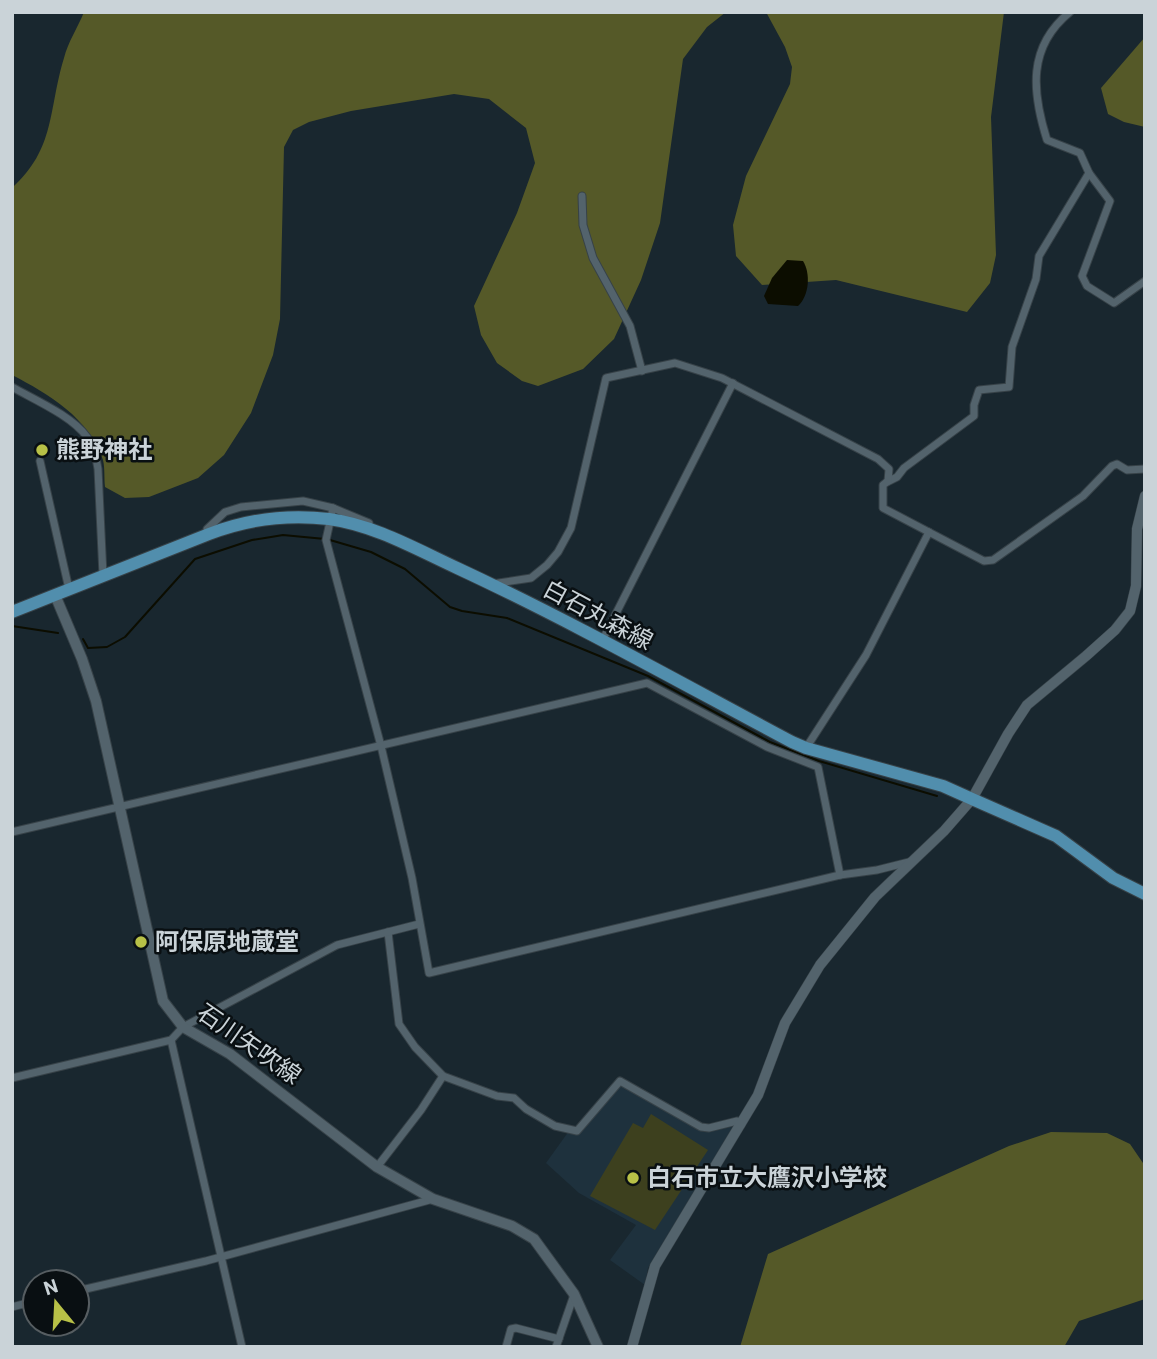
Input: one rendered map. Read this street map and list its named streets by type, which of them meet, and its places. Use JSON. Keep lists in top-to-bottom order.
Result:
{
  "streets": {
    "main road": ["白石丸森線", "石川矢吹線"]
  },
  "crossings": [
    ["白石丸森線", "石川矢吹線"]
  ],
  "places": ["熊野神社", "阿保原地蔵堂", "白石市立大鷹沢小学校"],
  "north": "top"
}
